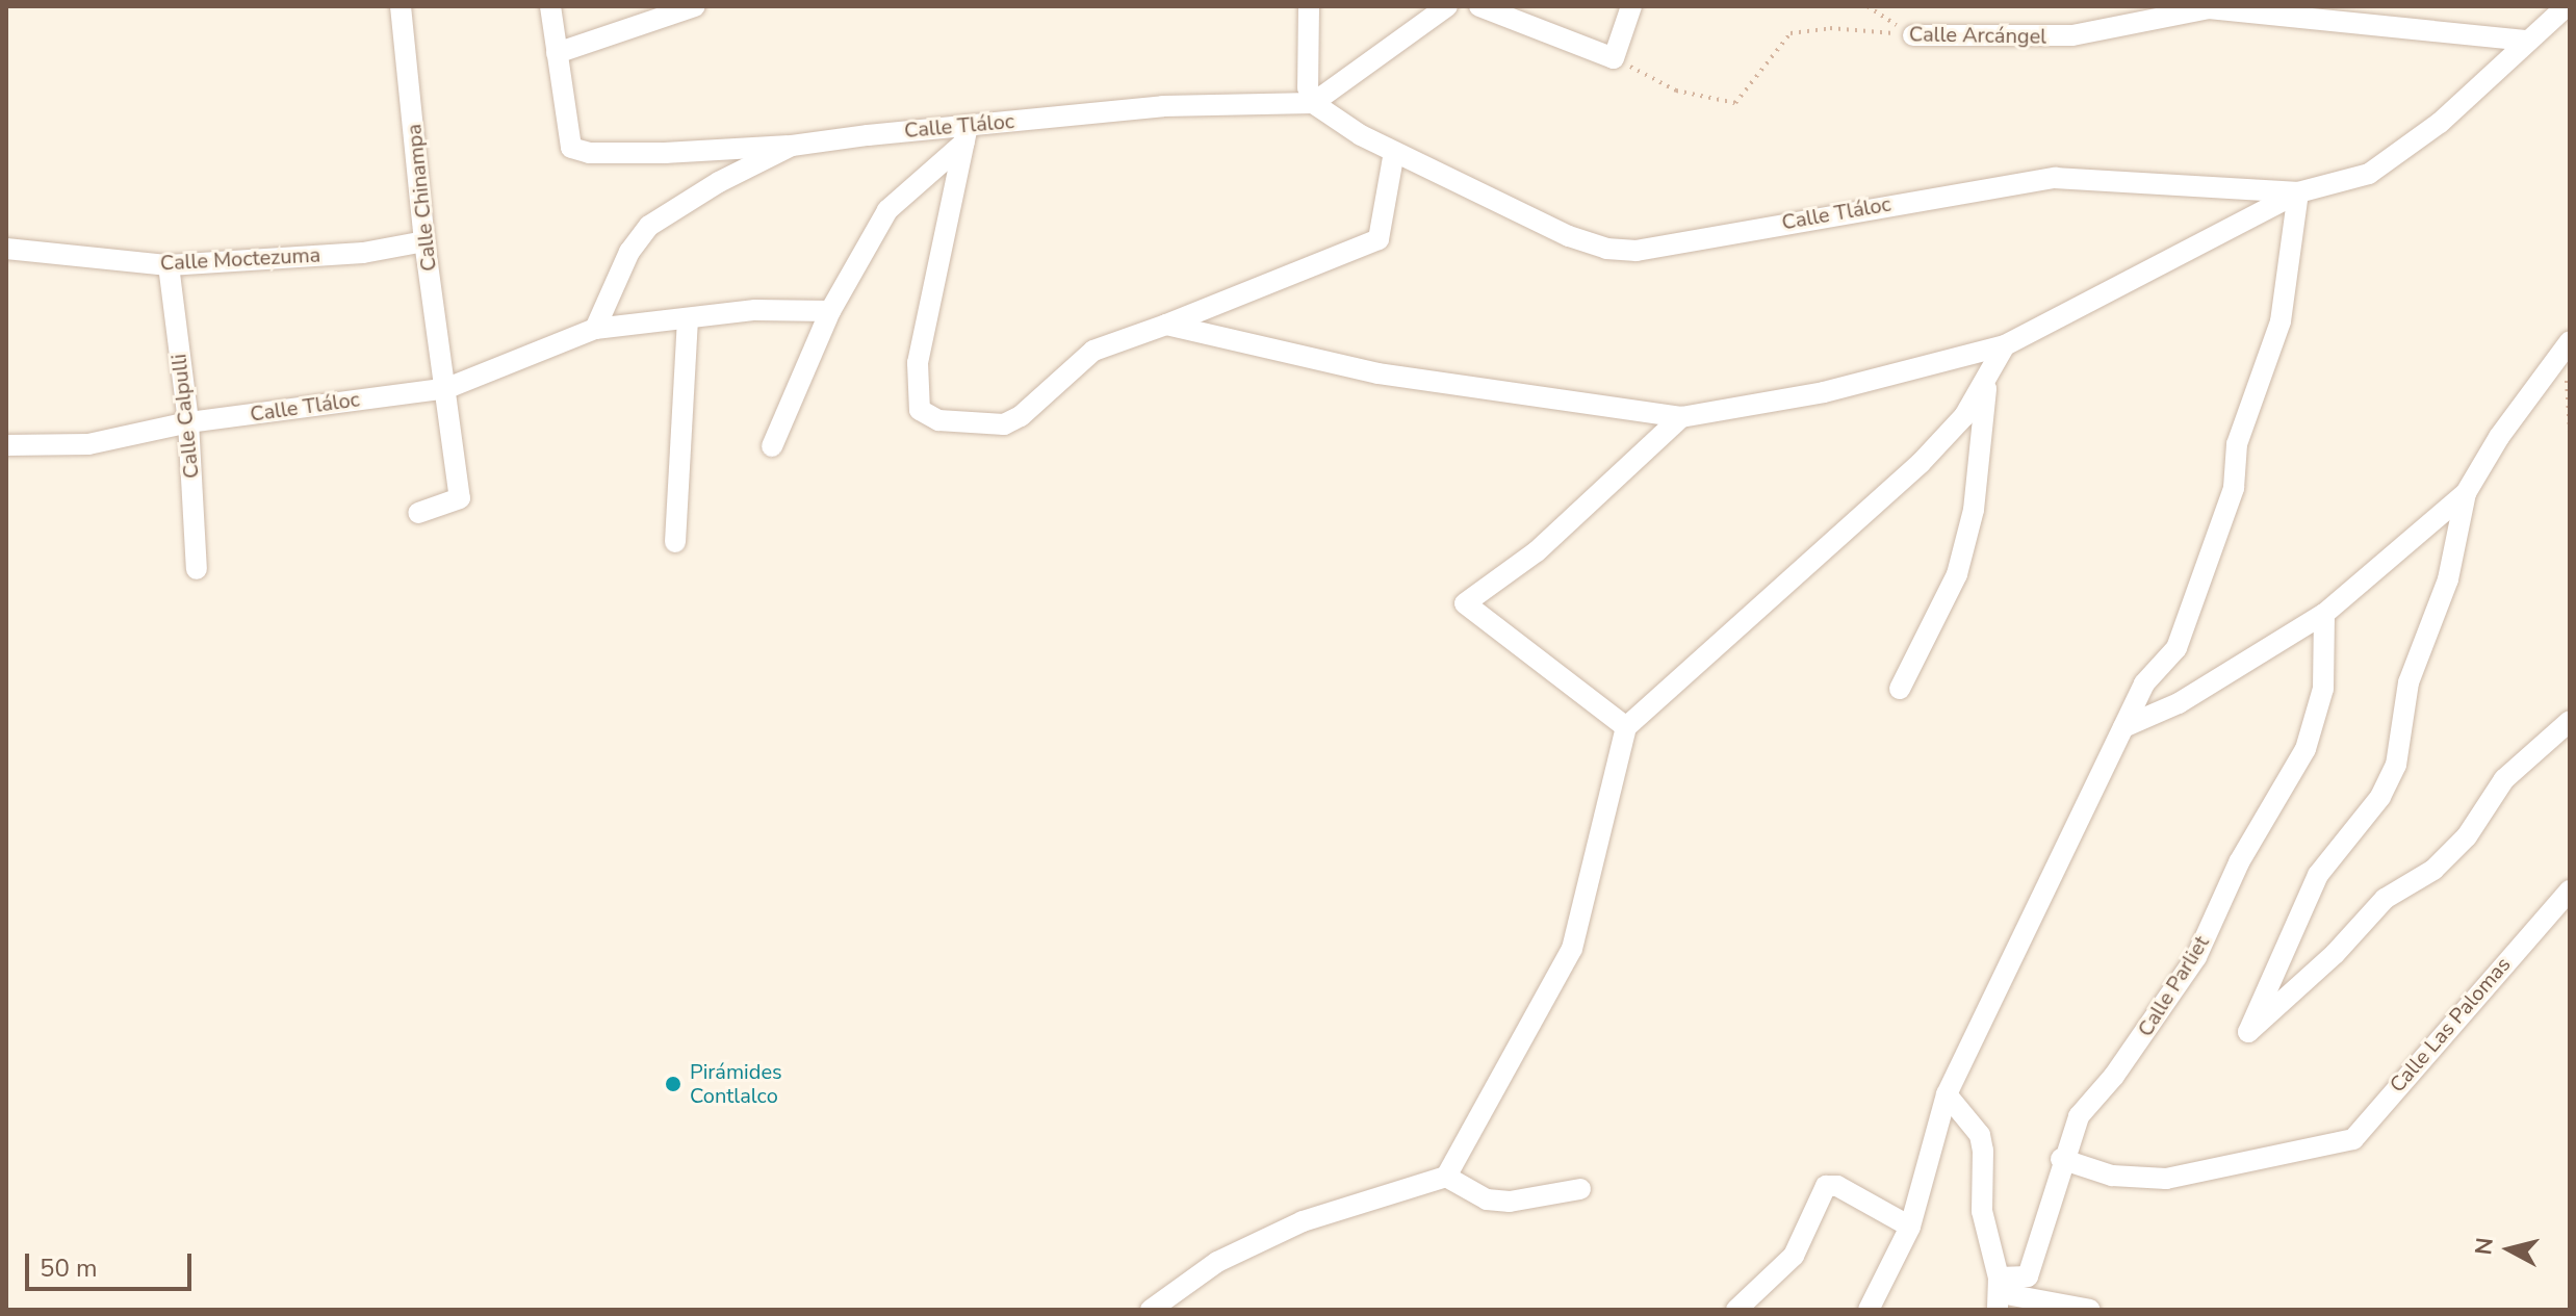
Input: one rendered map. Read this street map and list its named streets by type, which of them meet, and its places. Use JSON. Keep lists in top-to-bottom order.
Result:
{
  "streets": {
    "street": [
      "Calle Arcángel",
      "Calle Tláloc",
      "Calle Chinampa",
      "Calle Moctezuma",
      "Calle Calpulli",
      "Calle Parliet",
      "Calle Las Palomas"
    ]
  },
  "crossings": [
    ["Calle Tláloc", "Calle Chinampa"],
    ["Calle Tláloc", "Calle Calpulli"],
    ["Calle Chinampa", "Calle Moctezuma"],
    ["Calle Moctezuma", "Calle Calpulli"],
    ["Calle Parliet", "Calle Las Palomas"]
  ],
  "places": ["Pirámides Contlalco"],
  "scale_bar": "50 m",
  "north": "left"
}
